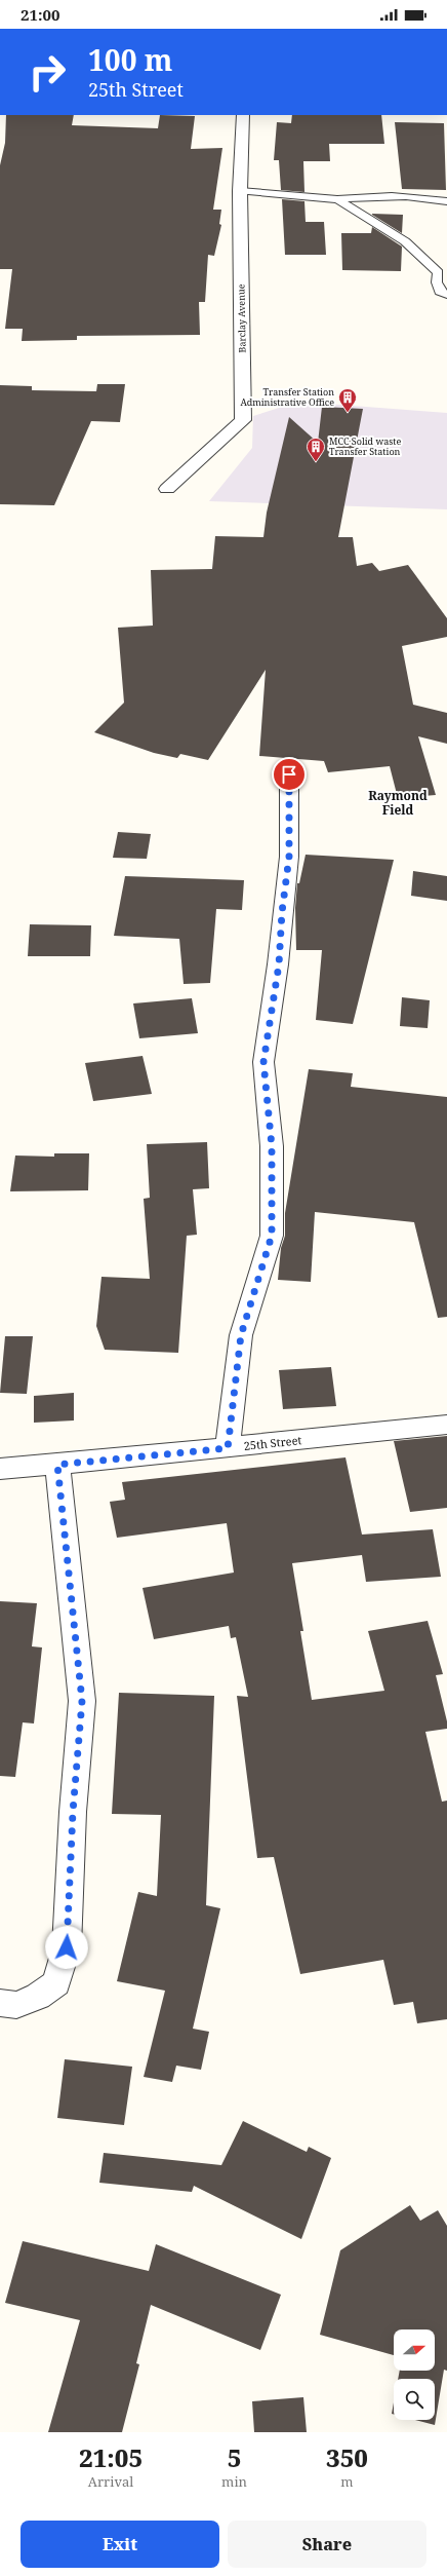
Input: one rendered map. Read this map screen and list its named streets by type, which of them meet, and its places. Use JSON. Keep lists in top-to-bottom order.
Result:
{
  "streets": {
    "street": ["Barclay Avenue", "25th Street"]
  },
  "districts": ["Raymond Field"],
  "places": {
    "building": ["Transfer Station Administrative Office", "MCC Solid waste Transfer Station"]
  },
  "north": "right",
  "page": {
    "status": "21:00",
    "turn": ["100 m", "25th Street"],
    "eta": [
      "21:05",
      "Arrival",
      "5",
      "min",
      "350",
      "m"
    ],
    "buttons": ["Exit", "Share"]
  }
}
